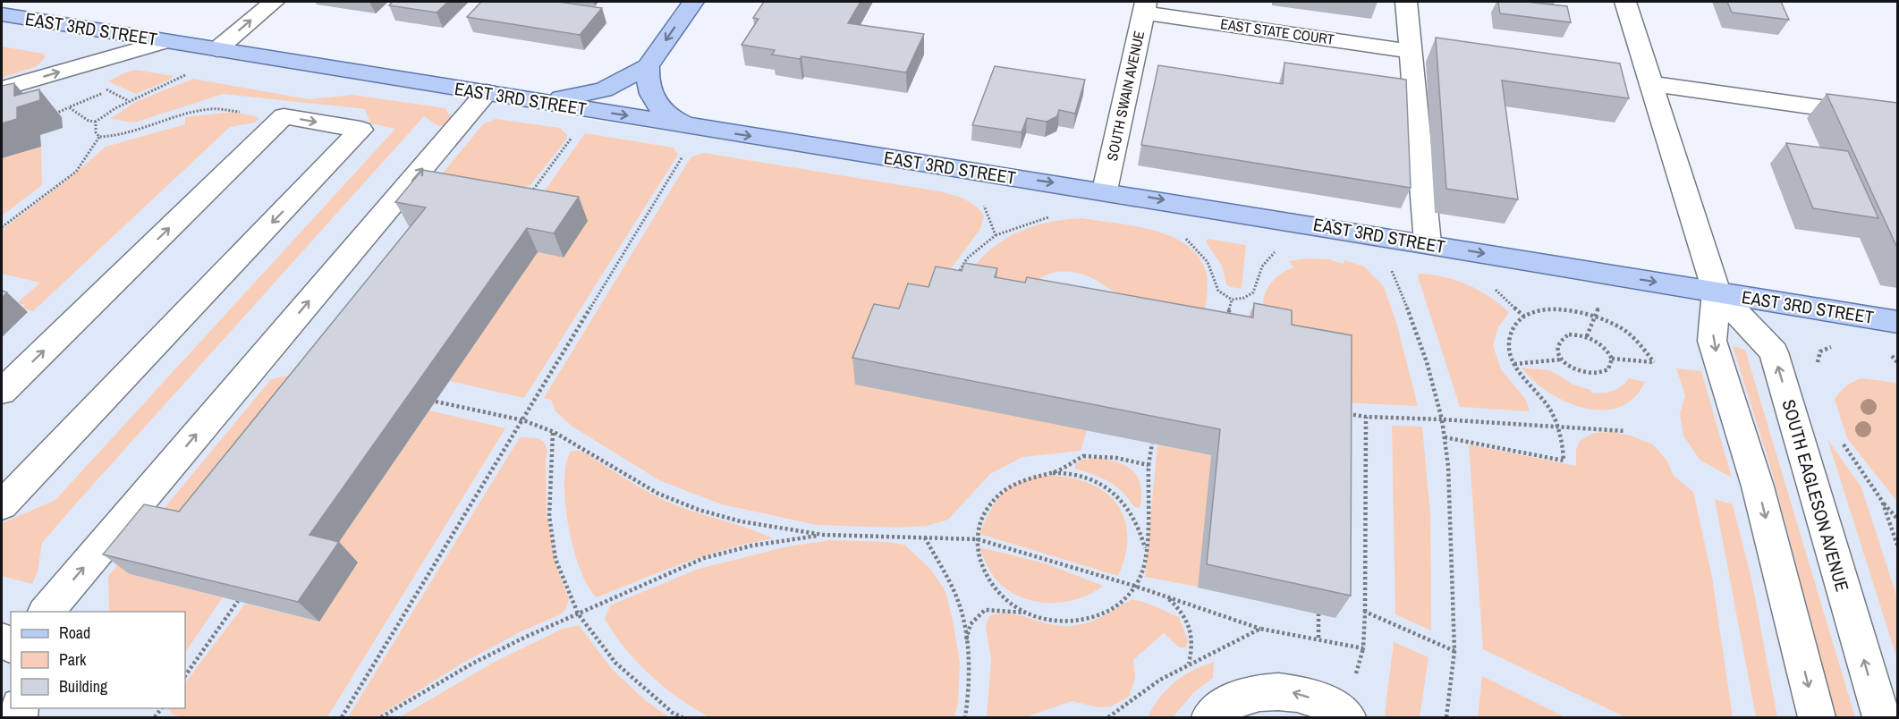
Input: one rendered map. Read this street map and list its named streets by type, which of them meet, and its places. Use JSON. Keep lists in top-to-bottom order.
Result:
{
  "streets": {
    "main road": ["EAST 3RD STREET"],
    "street": ["EAST STATE COURT", "SOUTH SWAIN AVENUE", "SOUTH EAGLESON AVENUE"]
  },
  "crossings": [
    ["EAST 3RD STREET", "SOUTH SWAIN AVENUE"],
    ["EAST 3RD STREET", "SOUTH EAGLESON AVENUE"],
    ["EAST STATE COURT", "SOUTH SWAIN AVENUE"]
  ],
  "one_way": ["EAST 3RD STREET"],
  "legend": ["Road", "Park", "Building"]
}
